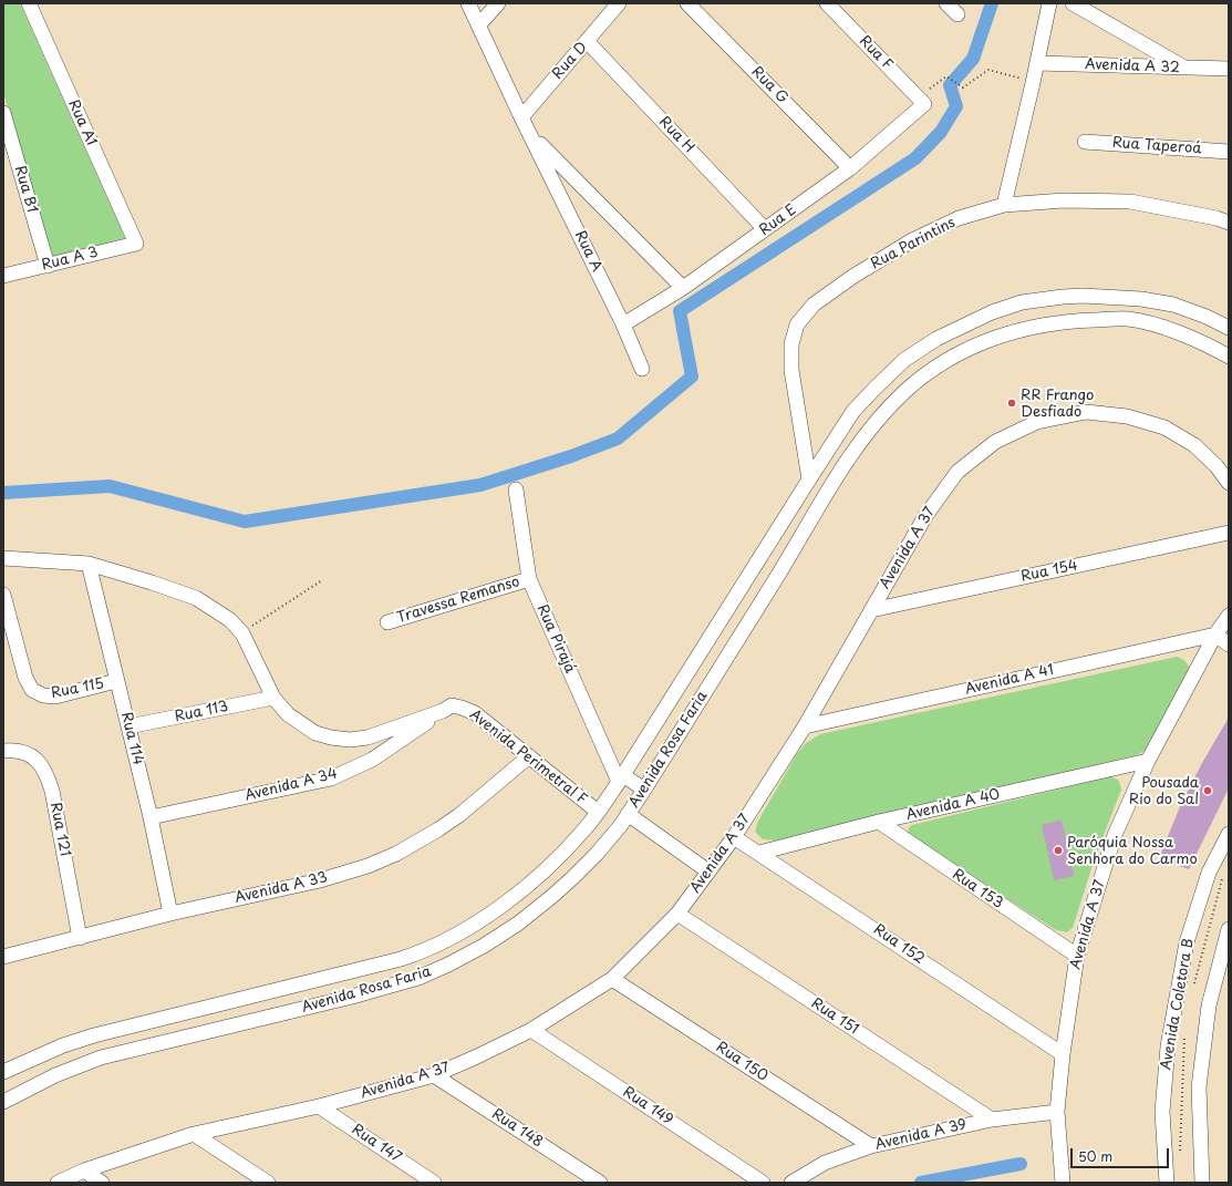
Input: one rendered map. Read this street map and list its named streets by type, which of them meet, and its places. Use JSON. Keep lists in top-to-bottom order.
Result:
{
  "streets": {
    "street": [
      "Rua F",
      "Rua D",
      "Avenida A 32",
      "Rua G",
      "Rua A1",
      "Rua H",
      "Rua Taperoá",
      "Rua B1",
      "Rua E",
      "Rua Parintins",
      "Rua A",
      "Rua A 3",
      "Avenida A 37",
      "Rua 154",
      "Travessa Remanso",
      "Rua Pirajá",
      "Avenida A 41",
      "Rua 115",
      "Rua 113",
      "Rua 114",
      "Avenida Rosa Faria",
      "Avenida Perimetral F",
      "Avenida A 34",
      "Avenida A 40",
      "Rua 121",
      "Avenida A 33",
      "Rua 153",
      "Rua 152",
      "Avenida Coletora B",
      "Rua 151",
      "Rua 150",
      "Rua 149",
      "Rua 148",
      "Avenida A 39",
      "Rua 147"
    ]
  },
  "crossings": [
    ["Rua F", "Rua E"],
    ["Rua D", "Rua H"],
    ["Rua D", "Rua A"],
    ["Rua G", "Rua E"],
    ["Rua A1", "Rua A 3"],
    ["Rua H", "Rua E"],
    ["Rua B1", "Rua A 3"],
    ["Rua E", "Rua A"],
    ["Rua Parintins", "Avenida Rosa Faria"],
    ["Avenida A 37", "Rua 154"],
    ["Avenida A 37", "Avenida A 41"],
    ["Avenida A 37", "Avenida A 40"],
    ["Avenida A 37", "Rua 153"],
    ["Avenida A 37", "Rua 152"],
    ["Avenida A 37", "Rua 151"],
    ["Avenida A 37", "Rua 150"],
    ["Avenida A 37", "Rua 149"],
    ["Avenida A 37", "Rua 148"],
    ["Avenida A 37", "Avenida A 39"],
    ["Avenida A 37", "Rua 147"],
    ["Travessa Remanso", "Rua Pirajá"],
    ["Rua Pirajá", "Avenida Rosa Faria"],
    ["Rua 115", "Rua 114"],
    ["Rua 113", "Rua 114"],
    ["Rua 113", "Avenida Perimetral F"],
    ["Rua 114", "Avenida Perimetral F"],
    ["Rua 114", "Avenida A 34"],
    ["Rua 114", "Avenida A 33"],
    ["Avenida Rosa Faria", "Avenida Perimetral F"],
    ["Avenida Perimetral F", "Avenida A 34"],
    ["Avenida Perimetral F", "Avenida A 33"],
    ["Avenida A 40", "Rua 153"],
    ["Avenida A 40", "Rua 152"],
    ["Rua 121", "Avenida A 33"],
    ["Rua 151", "Avenida A 39"],
    ["Rua 150", "Avenida A 39"]
  ],
  "places": ["RR Frango Desfiado", "Pousada Rio do Sal", "Paróquia Nossa Senhora do Carmo"],
  "scale_bar": "50 m"
}
